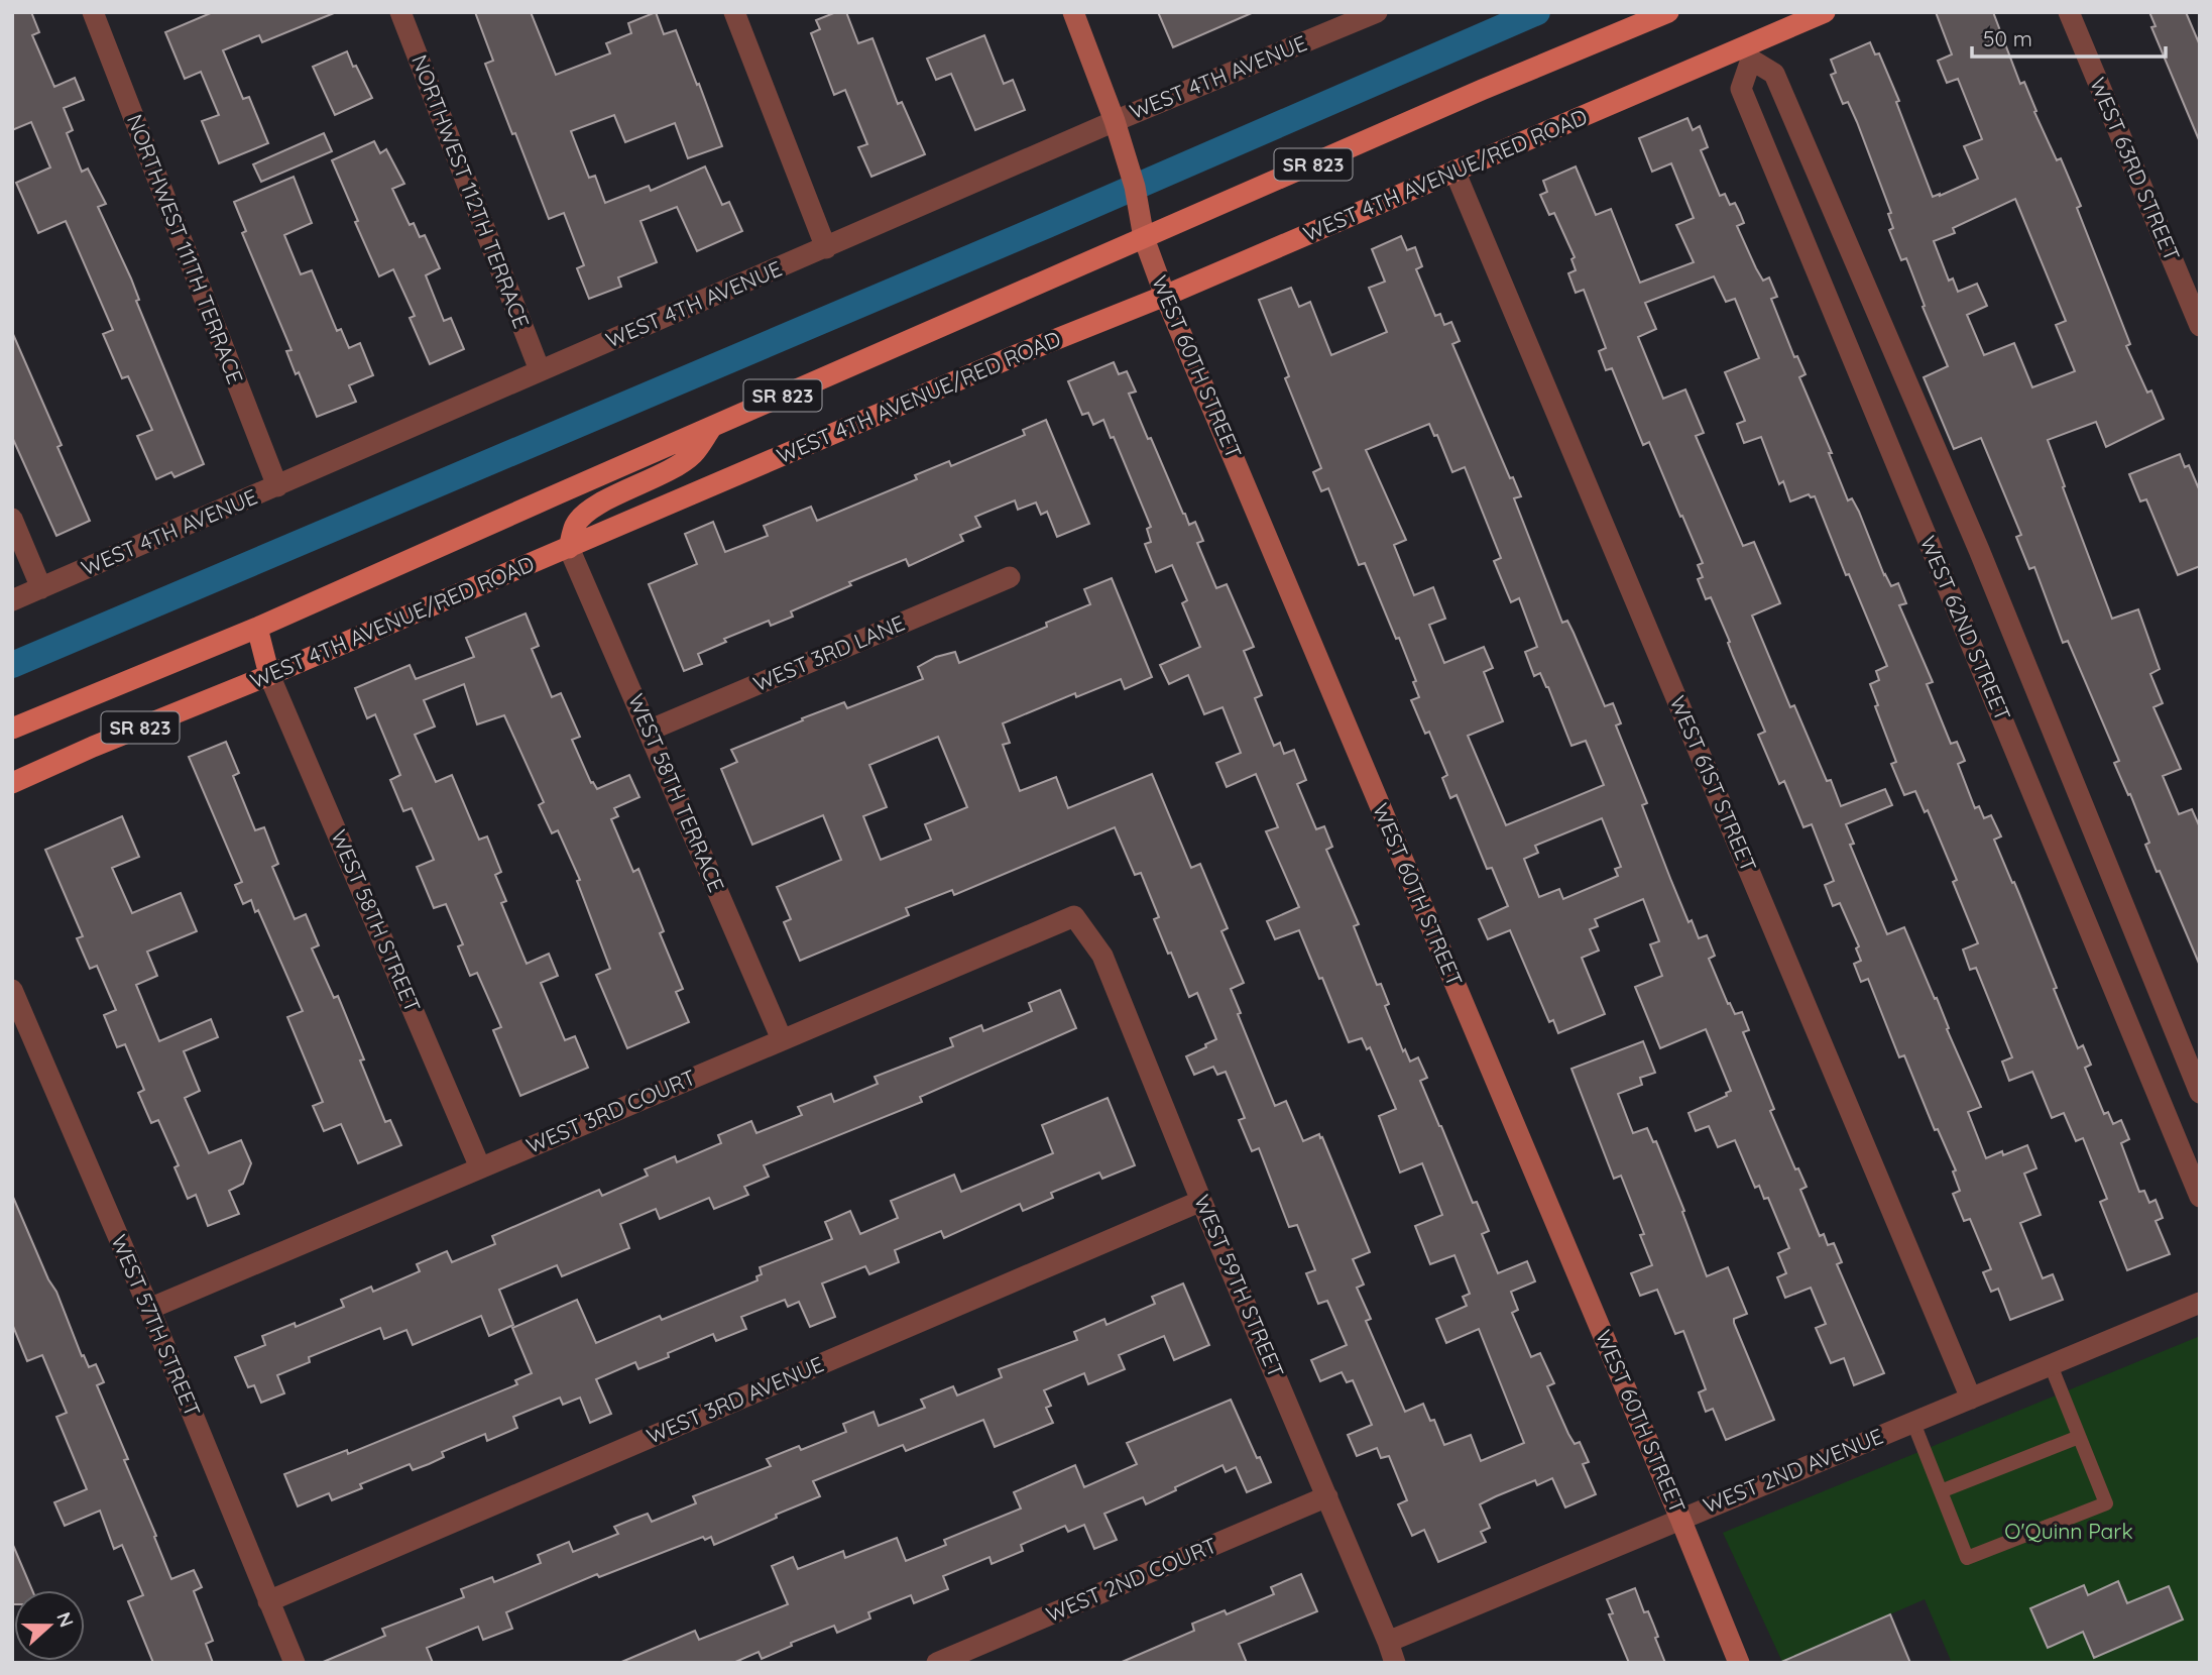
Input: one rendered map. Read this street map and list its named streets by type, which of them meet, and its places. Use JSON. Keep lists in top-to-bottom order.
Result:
{
  "streets": {
    "main road": ["SR 823", "WEST 4TH AVENUE/RED ROAD"],
    "street": [
      "WEST 4TH AVENUE",
      "WEST 63RD STREET",
      "NORTHWEST 112TH TERRACE",
      "NORTHWEST 111TH TERRACE",
      "WEST 60TH STREET",
      "WEST 62ND STREET",
      "WEST 3RD LANE",
      "WEST 61ST STREET",
      "WEST 58TH TERRACE",
      "WEST 58TH STREET",
      "WEST 3RD COURT",
      "WEST 59TH STREET",
      "WEST 57TH STREET",
      "WEST 3RD AVENUE",
      "WEST 2ND AVENUE",
      "WEST 2ND COURT"
    ]
  },
  "crossings": [
    ["WEST 4TH AVENUE", "NORTHWEST 112TH TERRACE"],
    ["WEST 4TH AVENUE", "NORTHWEST 111TH TERRACE"],
    ["WEST 4TH AVENUE", "WEST 60TH STREET"],
    ["SR 823", "WEST 60TH STREET"],
    ["WEST 4TH AVENUE/RED ROAD", "WEST 60TH STREET"],
    ["WEST 4TH AVENUE/RED ROAD", "WEST 62ND STREET"],
    ["WEST 4TH AVENUE/RED ROAD", "WEST 61ST STREET"],
    ["WEST 4TH AVENUE/RED ROAD", "WEST 58TH TERRACE"],
    ["WEST 4TH AVENUE/RED ROAD", "WEST 58TH STREET"],
    ["WEST 60TH STREET", "WEST 2ND AVENUE"],
    ["WEST 3RD LANE", "WEST 58TH TERRACE"],
    ["WEST 61ST STREET", "WEST 2ND AVENUE"],
    ["WEST 58TH TERRACE", "WEST 3RD COURT"],
    ["WEST 58TH STREET", "WEST 3RD COURT"],
    ["WEST 3RD COURT", "WEST 59TH STREET"],
    ["WEST 3RD COURT", "WEST 57TH STREET"],
    ["WEST 59TH STREET", "WEST 3RD AVENUE"],
    ["WEST 59TH STREET", "WEST 2ND AVENUE"],
    ["WEST 59TH STREET", "WEST 2ND COURT"],
    ["WEST 57TH STREET", "WEST 3RD AVENUE"]
  ],
  "parks": ["O'Quinn Park"],
  "scale_bar": "50 m",
  "north": "right"
}
